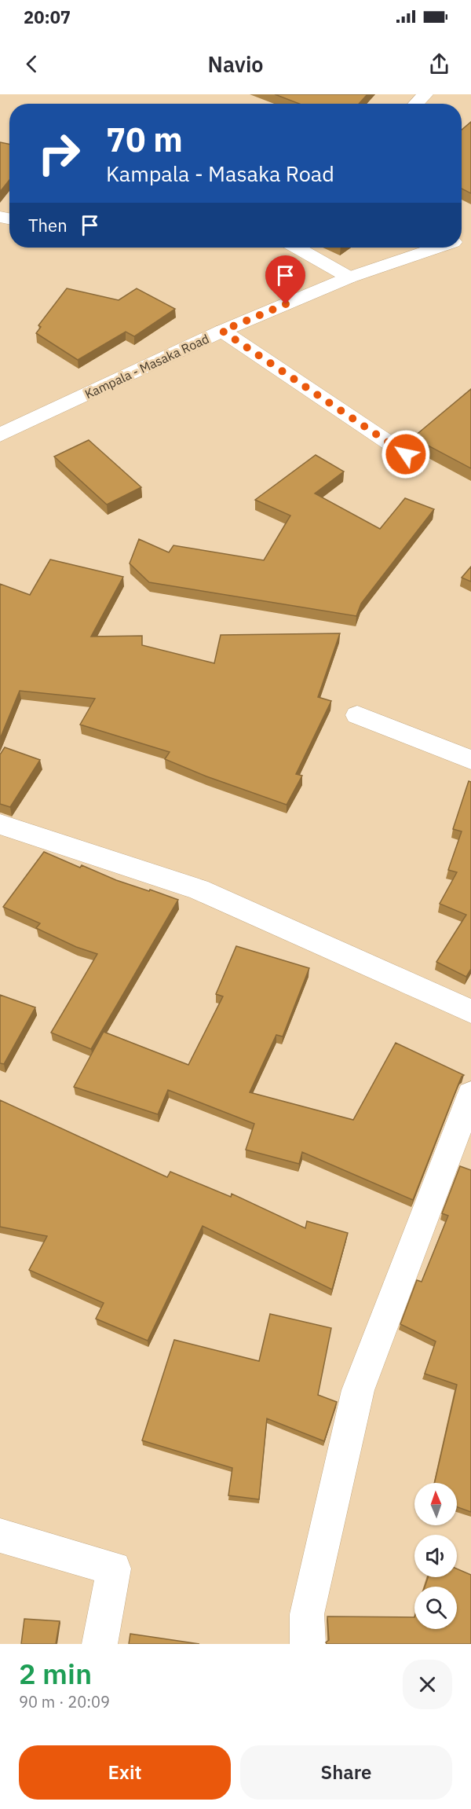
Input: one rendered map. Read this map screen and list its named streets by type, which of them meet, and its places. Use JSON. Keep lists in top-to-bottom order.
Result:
{
  "streets": {
    "street": ["Kampala - Masaka Road"]
  },
  "north": "top",
  "page": {
    "status": "20:07",
    "header": "Navio",
    "turn": ["70 m", "Kampala - Masaka Road"],
    "then": "Then",
    "heading": ["2 min", "90 m · 20:09"],
    "buttons": ["Exit", "Share"]
  }
}
